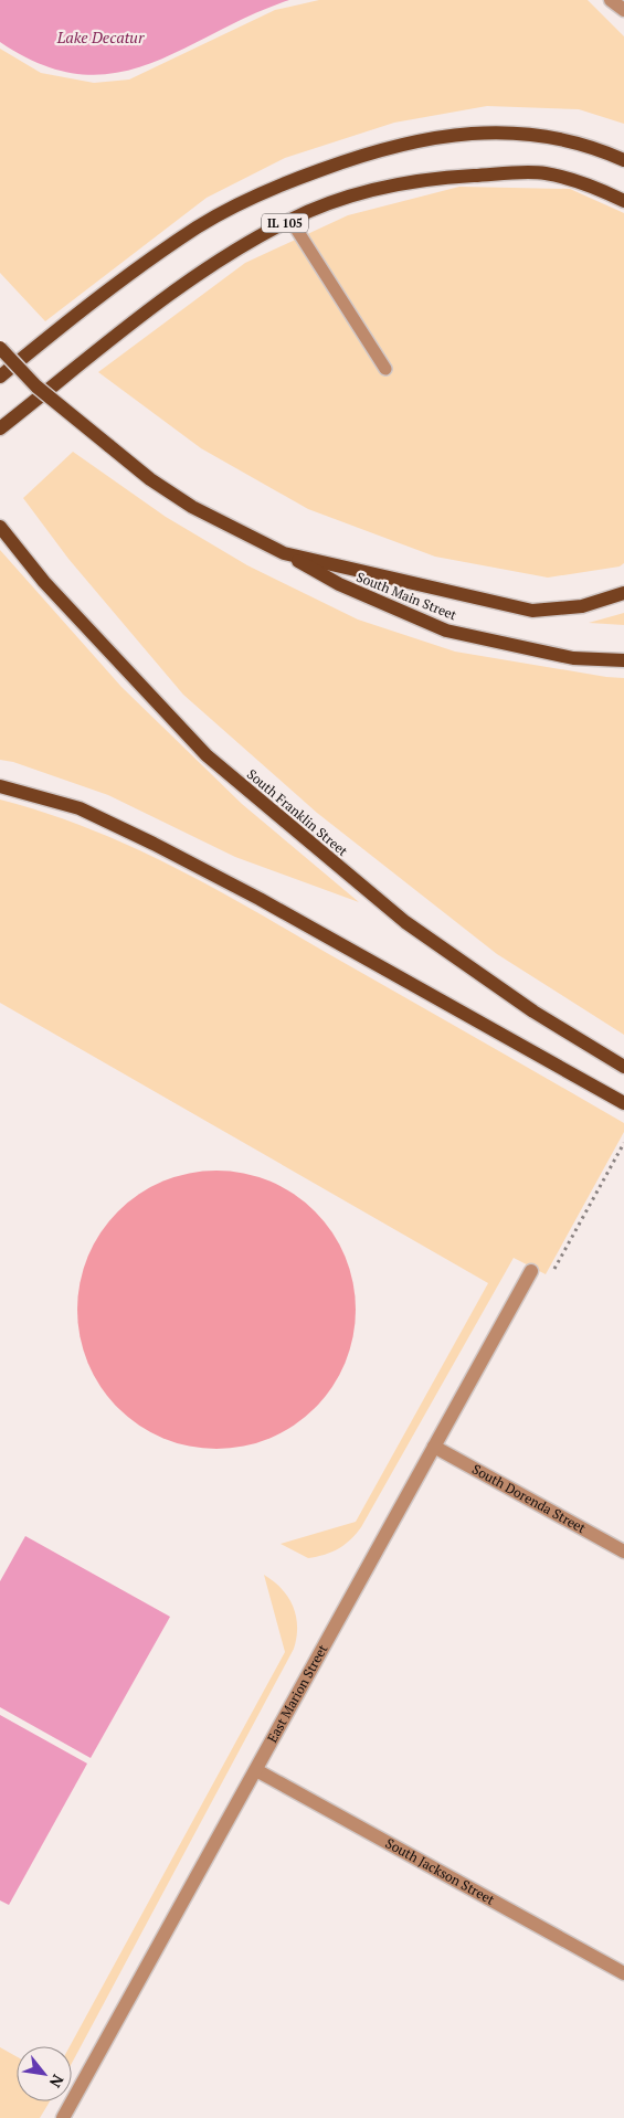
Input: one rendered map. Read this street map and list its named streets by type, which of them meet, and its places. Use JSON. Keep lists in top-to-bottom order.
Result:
{
  "streets": {
    "main road": ["IL 105", "South Main Street", "South Franklin Street"],
    "street": ["South Dorenda Street", "East Marion Street", "South Jackson Street"]
  },
  "crossings": [
    ["South Dorenda Street", "East Marion Street"],
    ["East Marion Street", "South Jackson Street"]
  ],
  "water": ["Lake Decatur"],
  "north": "bottom right"
}
